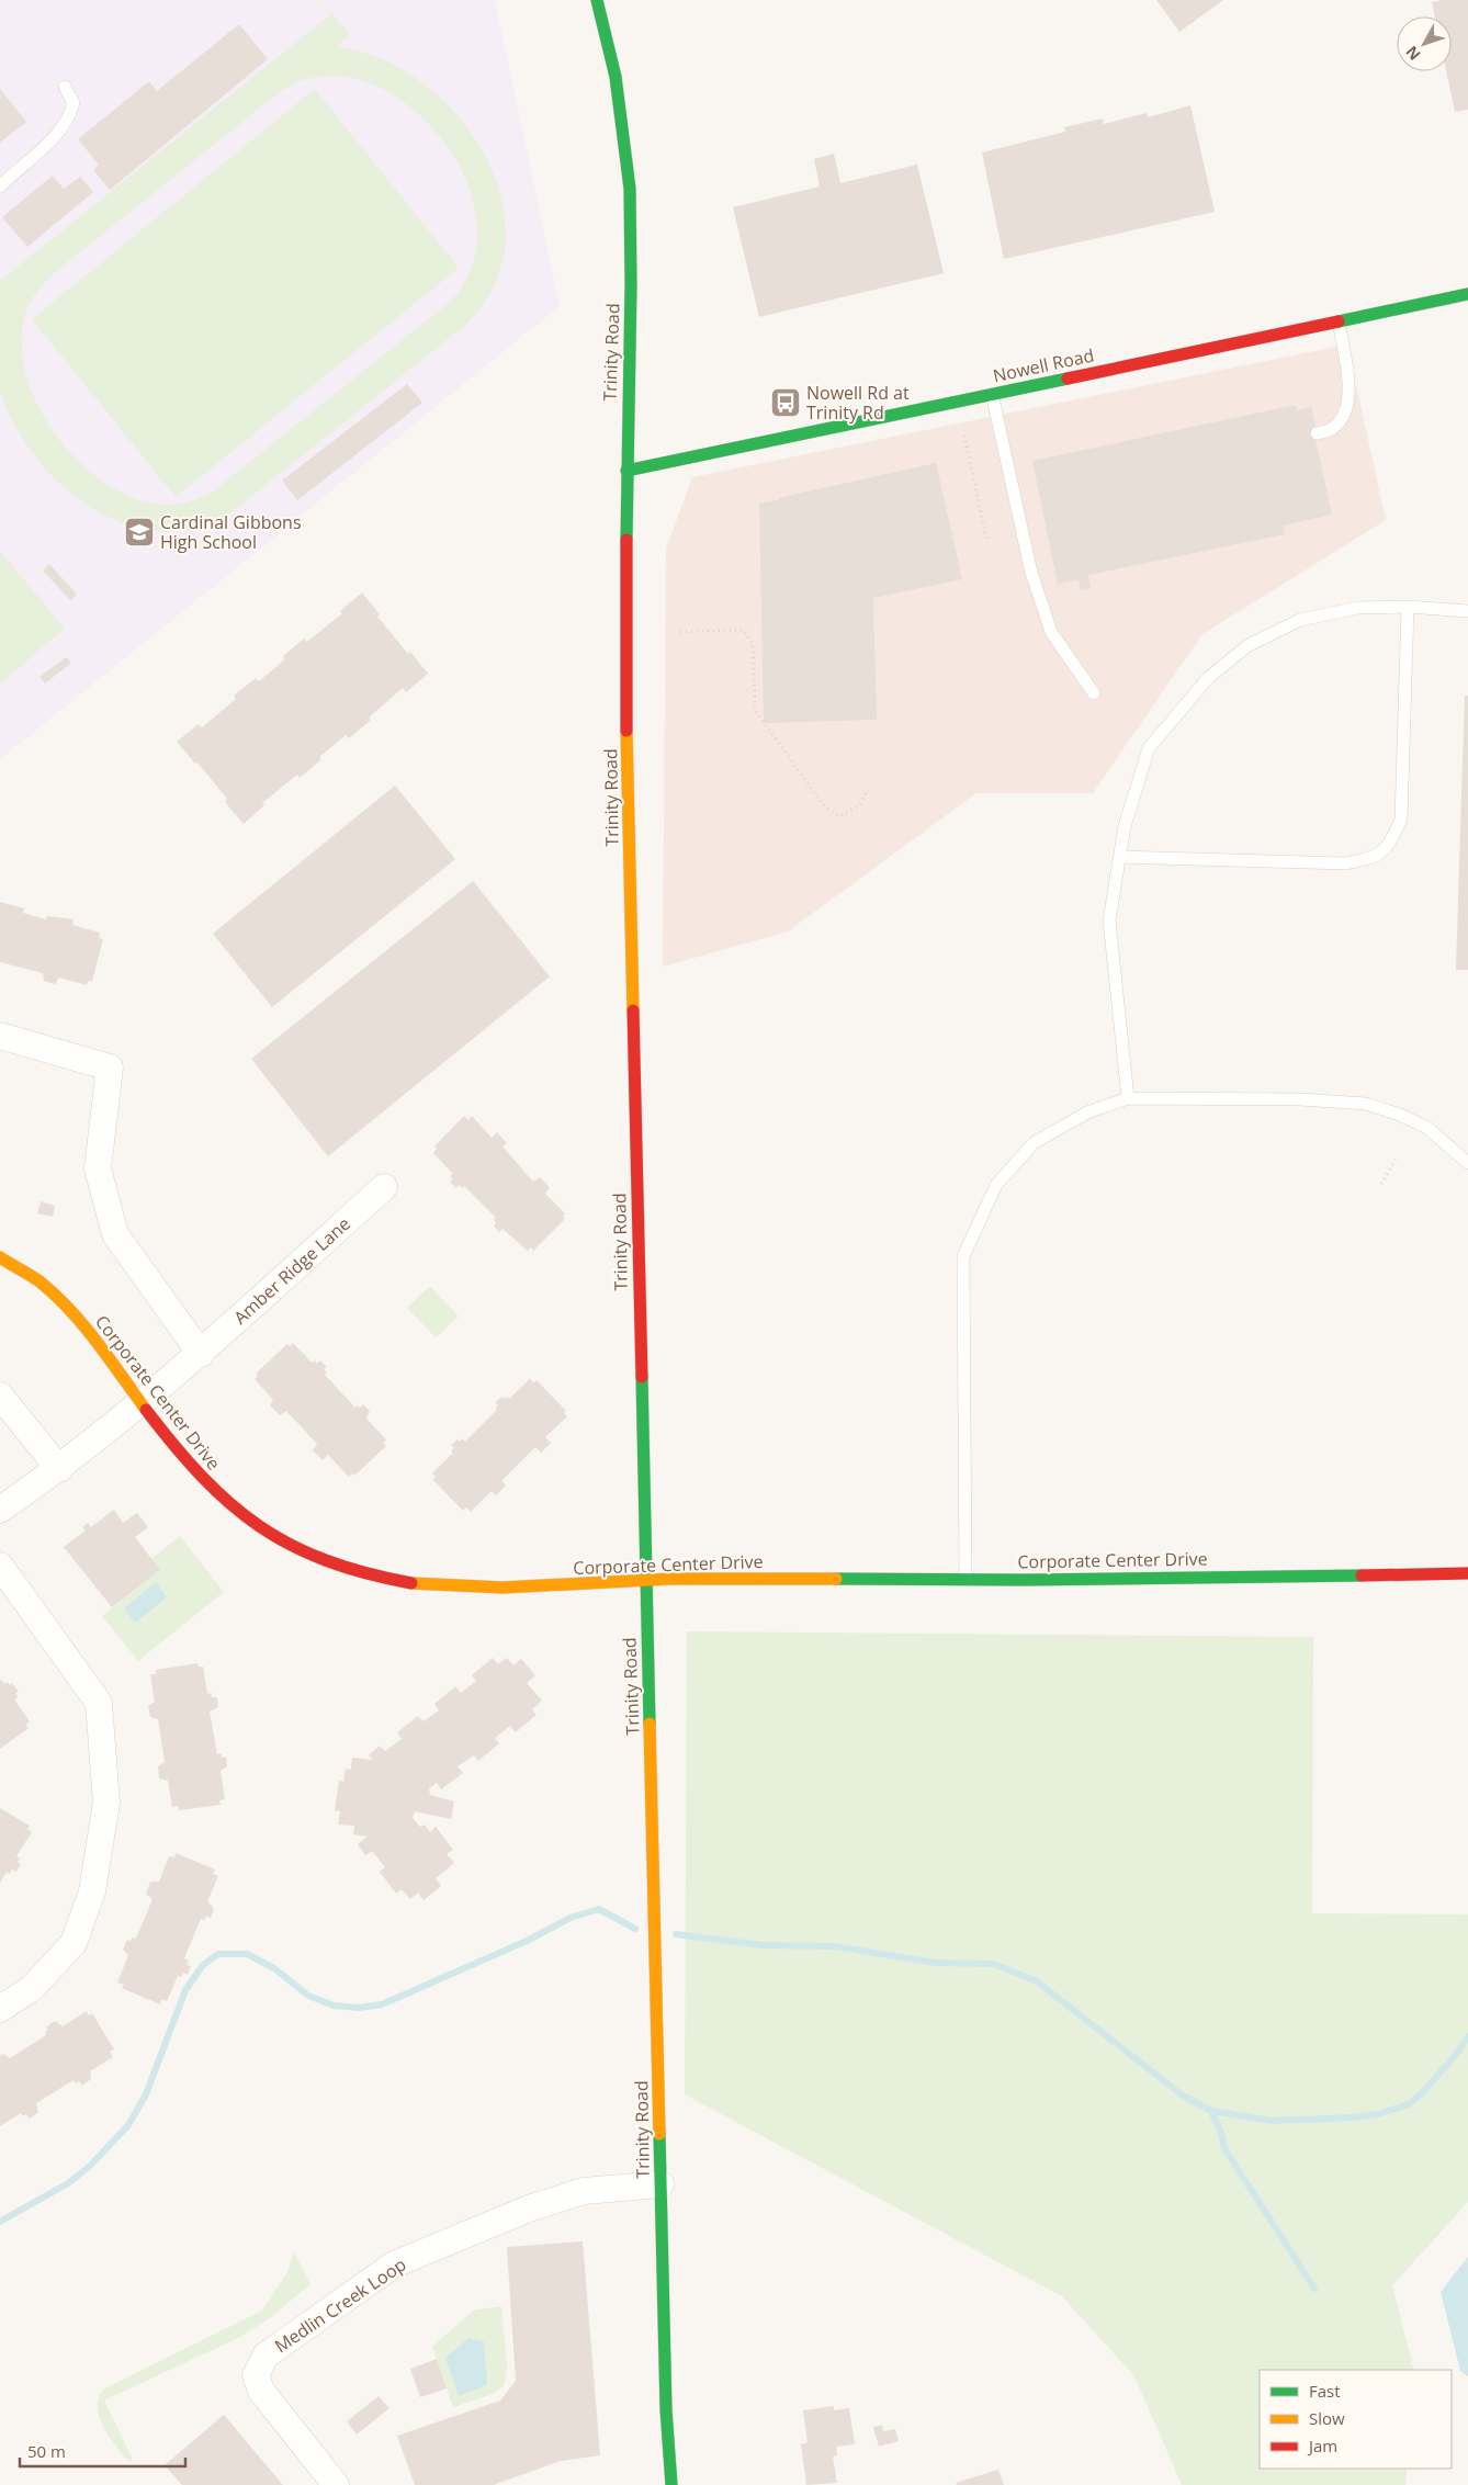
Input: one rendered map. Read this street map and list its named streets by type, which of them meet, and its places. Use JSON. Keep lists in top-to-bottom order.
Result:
{
  "streets": {
    "main road": ["Trinity Road", "Nowell Road", "Corporate Center Drive"],
    "street": ["Amber Ridge Lane", "Medlin Creek Loop"]
  },
  "crossings": [
    ["Trinity Road", "Nowell Road"],
    ["Trinity Road", "Corporate Center Drive"],
    ["Trinity Road", "Medlin Creek Loop"],
    ["Amber Ridge Lane", "Corporate Center Drive"]
  ],
  "places": {
    "bus stop": ["Nowell Rd at Trinity Rd"],
    "school or university": ["Cardinal Gibbons High School"]
  },
  "legend": ["Fast", "Slow", "Jam"],
  "scale_bar": "50 m",
  "north": "bottom left"
}
